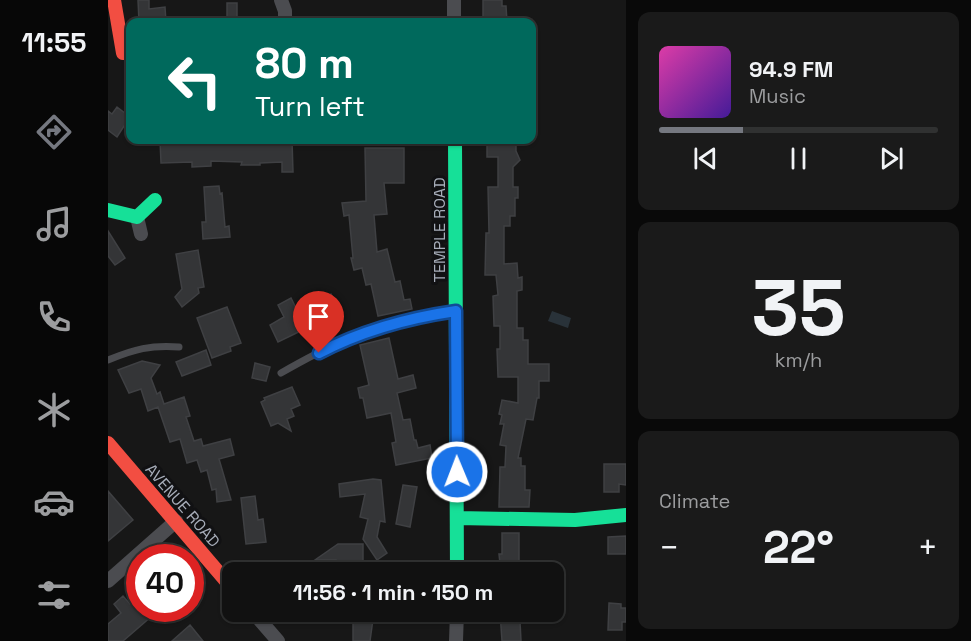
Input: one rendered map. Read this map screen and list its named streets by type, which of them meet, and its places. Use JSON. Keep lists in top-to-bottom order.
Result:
{
  "streets": {
    "street": ["TEMPLE ROAD", "AVENUE ROAD"]
  },
  "page": {
    "tabs": "11:55",
    "turn": ["80 m", "Turn left"],
    "song": ["94.9 FM", "Music"],
    "tile": [
      ["35", "km/h"],
      "Climate"
    ],
    "heat": ["−", "22°", "+"],
    "limit": "40",
    "trip": "11:56 · 1 min · 150 m"
  }
}
